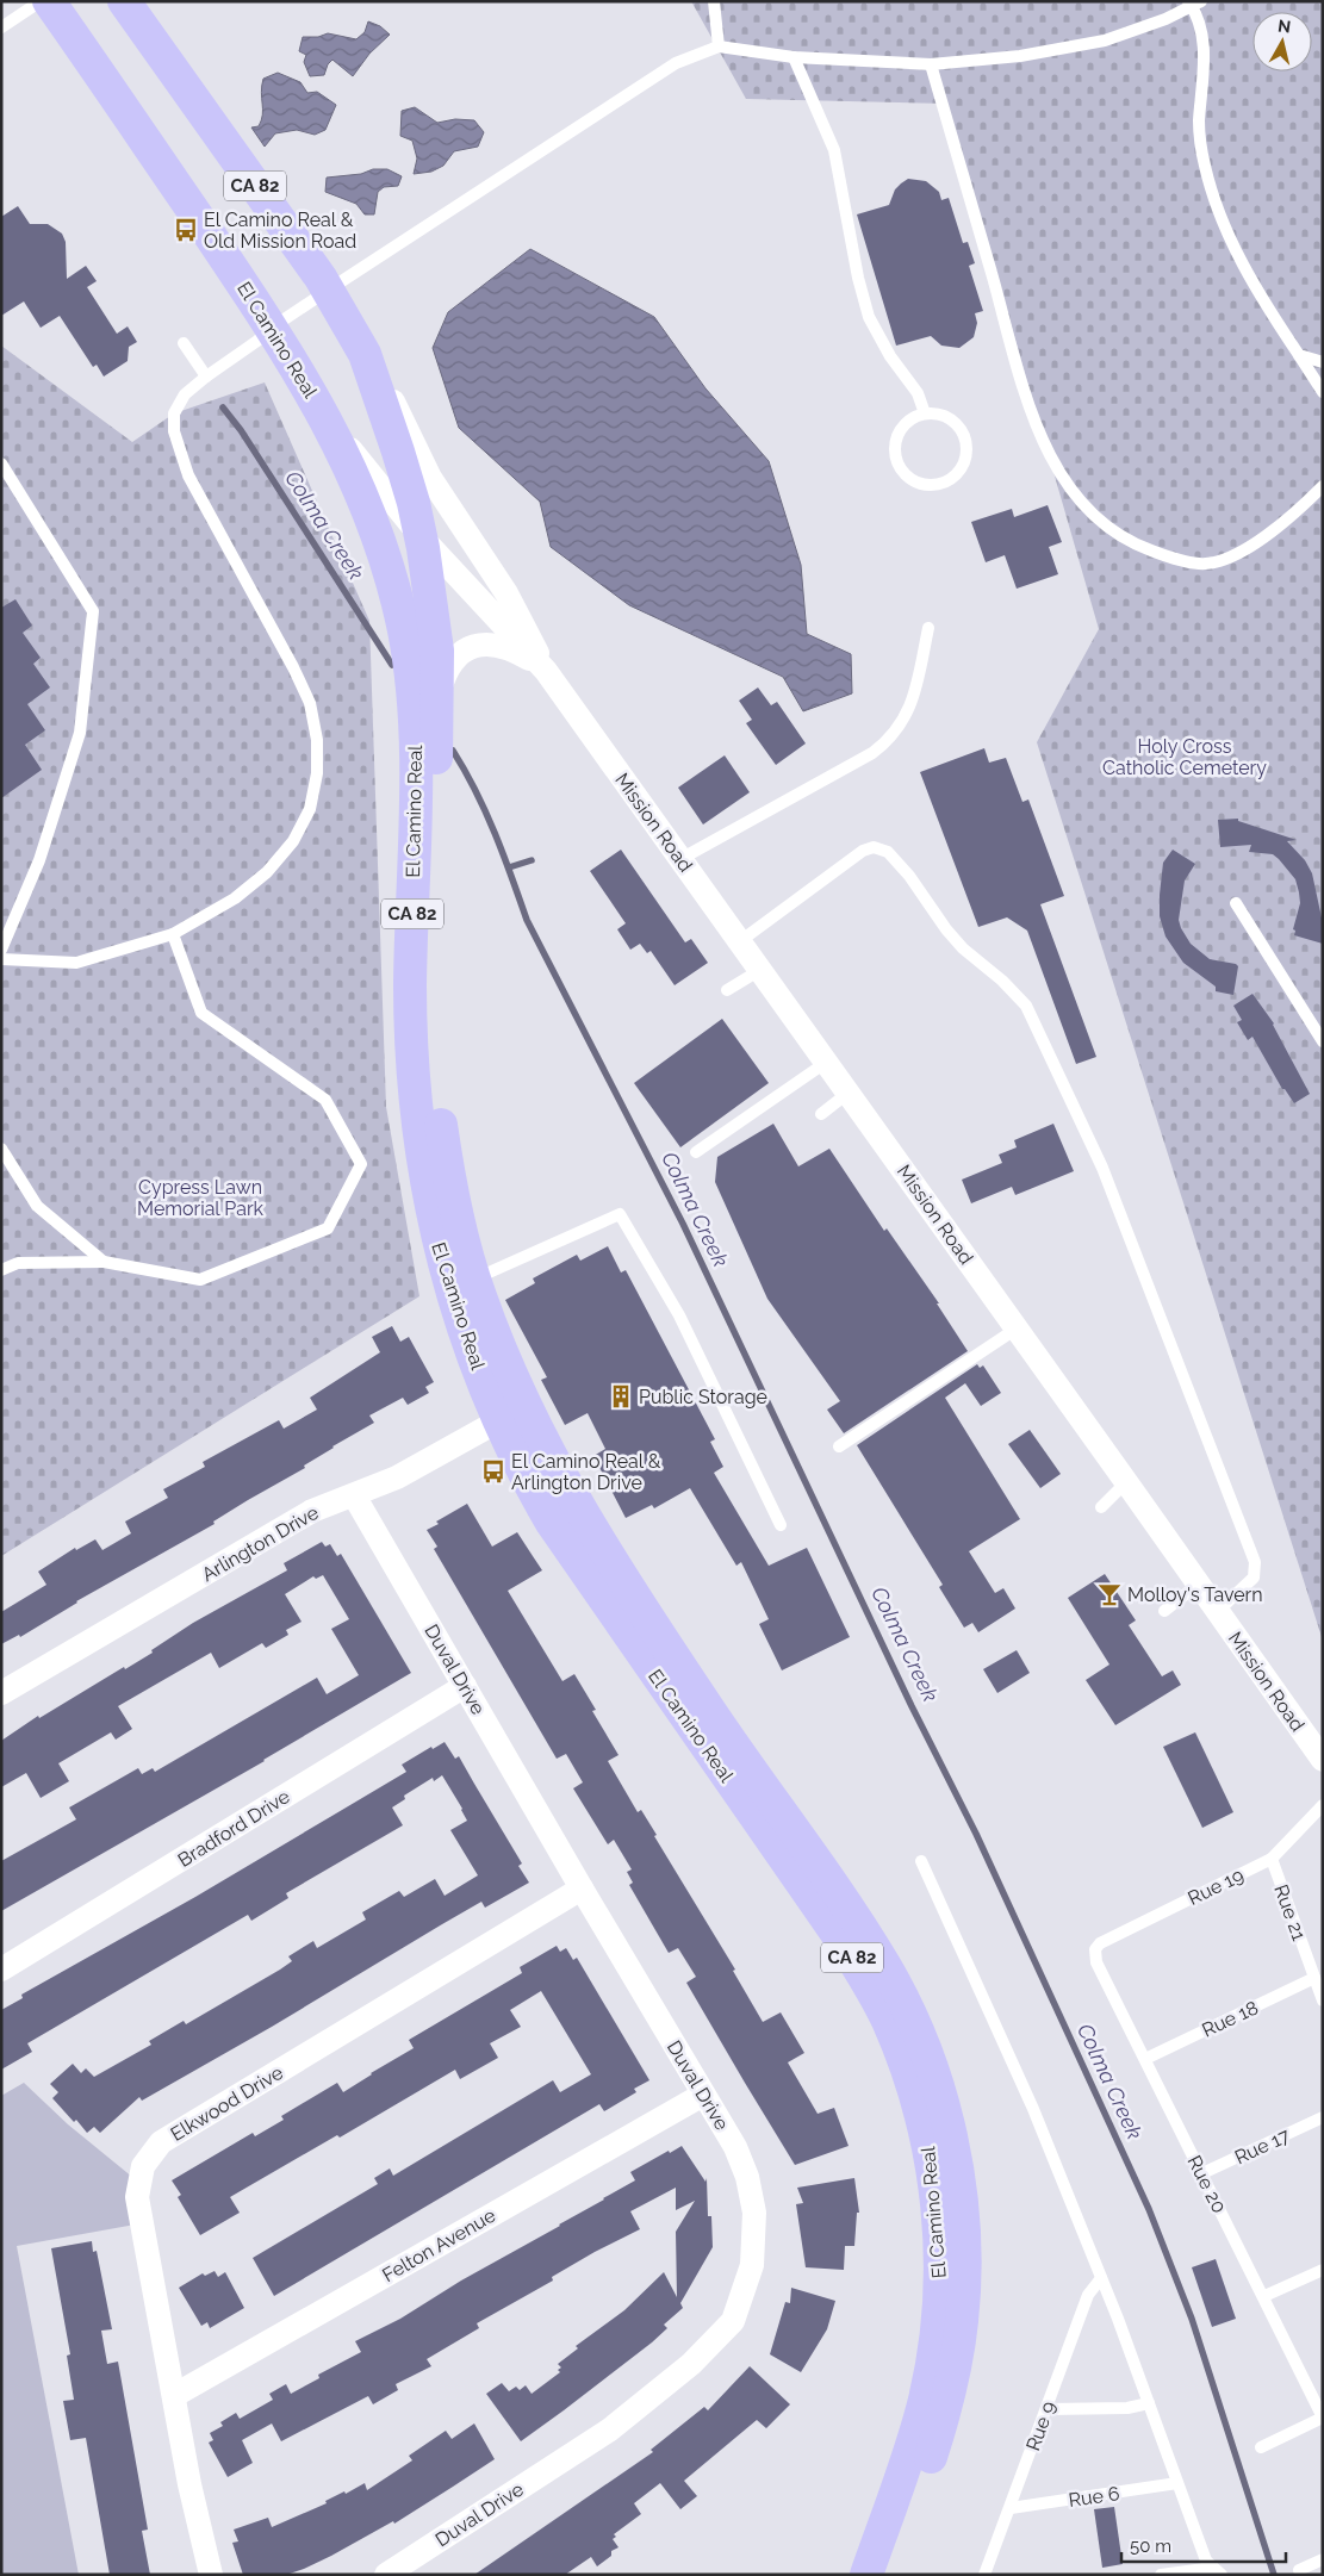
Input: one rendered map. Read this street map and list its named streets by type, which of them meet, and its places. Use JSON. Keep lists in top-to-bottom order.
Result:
{
  "streets": {
    "main road": ["CA 82", "El Camino Real"],
    "street": [
      "Mission Road",
      "Arlington Drive",
      "Duval Drive",
      "Bradford Drive",
      "Elkwood Drive",
      "Felton Avenue"
    ],
    "lane": [
      "Rue 19",
      "Rue 21",
      "Rue 18",
      "Rue 17",
      "Rue 20",
      "Rue 9",
      "Rue 6"
    ]
  },
  "crossings": [
    ["El Camino Real", "Mission Road"],
    ["El Camino Real", "Arlington Drive"],
    ["Arlington Drive", "Duval Drive"],
    ["Duval Drive", "Bradford Drive"],
    ["Duval Drive", "Elkwood Drive"],
    ["Duval Drive", "Felton Avenue"],
    ["Rue 19", "Rue 21"],
    ["Rue 19", "Rue 20"],
    ["Rue 21", "Rue 18"],
    ["Rue 18", "Rue 20"],
    ["Elkwood Drive", "Felton Avenue"],
    ["Rue 17", "Rue 20"],
    ["Rue 9", "Rue 6"]
  ],
  "water": ["Colma Creek"],
  "parks": ["Holy Cross Catholic Cemetery", "Cypress Lawn Memorial Park"],
  "places": {
    "bus stop": ["El Camino Real & Old Mission Road", "El Camino Real & Arlington Drive"],
    "building": ["Public Storage"],
    "bar": ["Molloy's Tavern"]
  },
  "scale_bar": "50 m",
  "north": "top"
}
